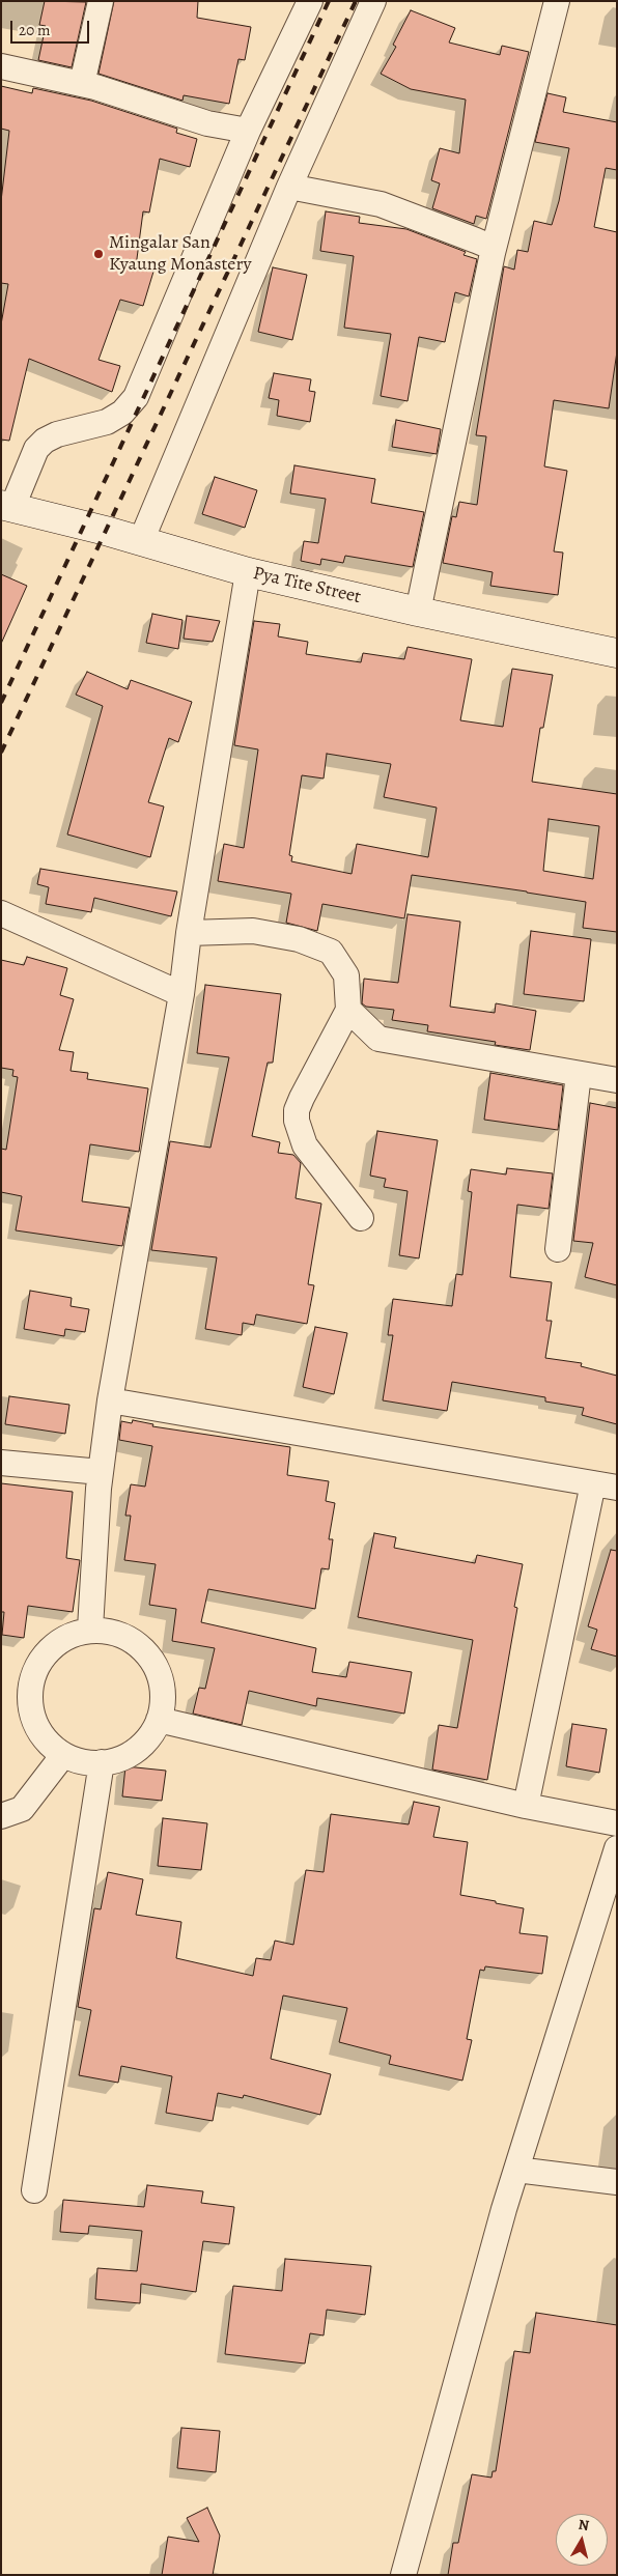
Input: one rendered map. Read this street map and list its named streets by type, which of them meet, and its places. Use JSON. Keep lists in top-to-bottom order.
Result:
{
  "streets": {
    "street": ["Pya Tite Street"]
  },
  "places": ["Mingalar San Kyaung Monastery"],
  "scale_bar": "20 m",
  "north": "top"
}
